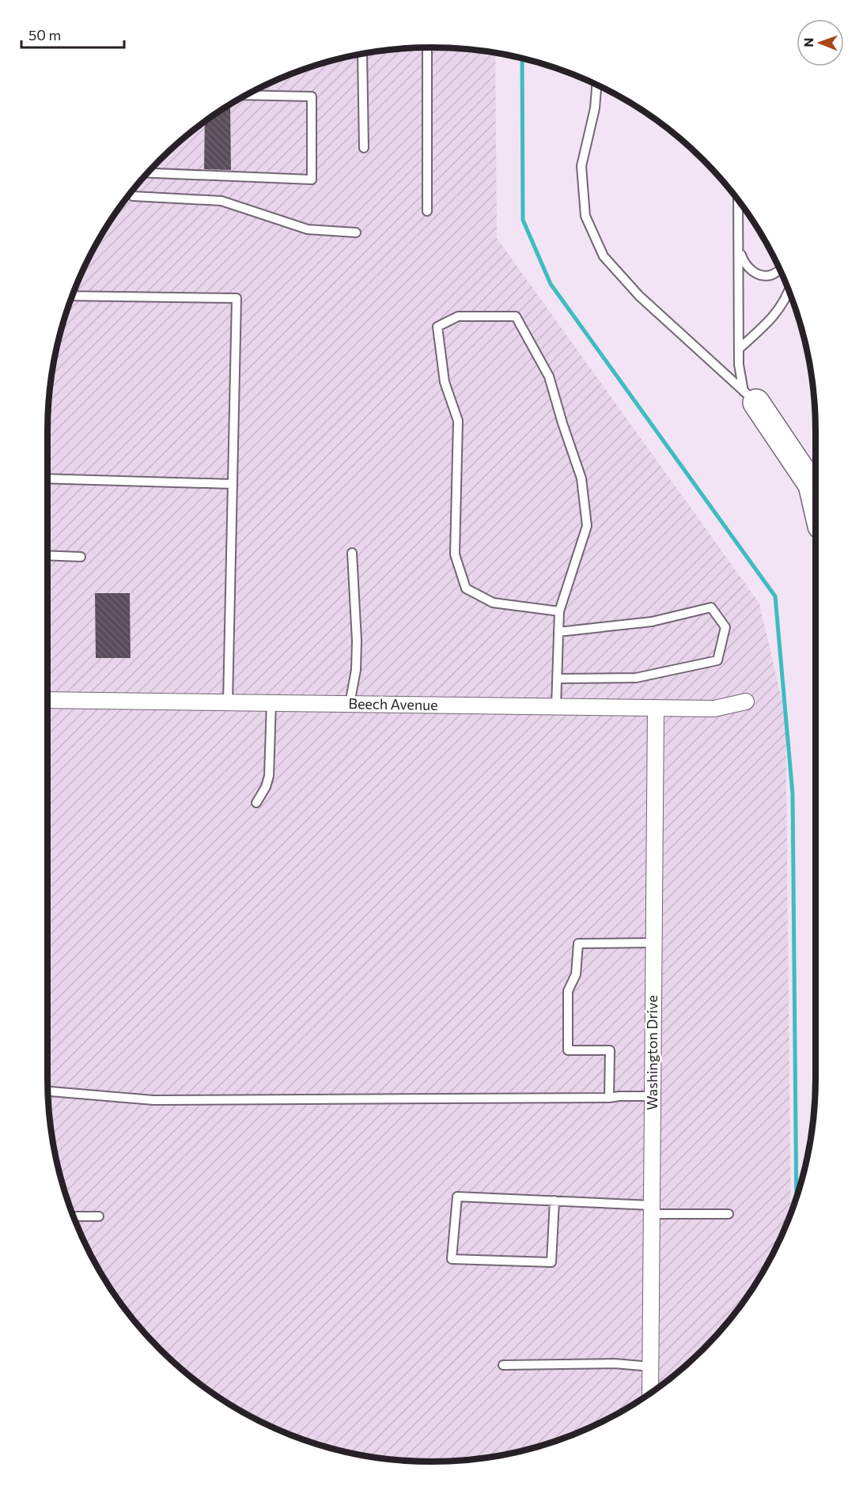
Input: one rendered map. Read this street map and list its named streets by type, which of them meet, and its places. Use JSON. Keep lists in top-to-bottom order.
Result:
{
  "streets": {
    "street": ["Beech Avenue", "Washington Drive"]
  },
  "crossings": [
    ["Beech Avenue", "Washington Drive"]
  ],
  "scale_bar": "50 m",
  "north": "left"
}
